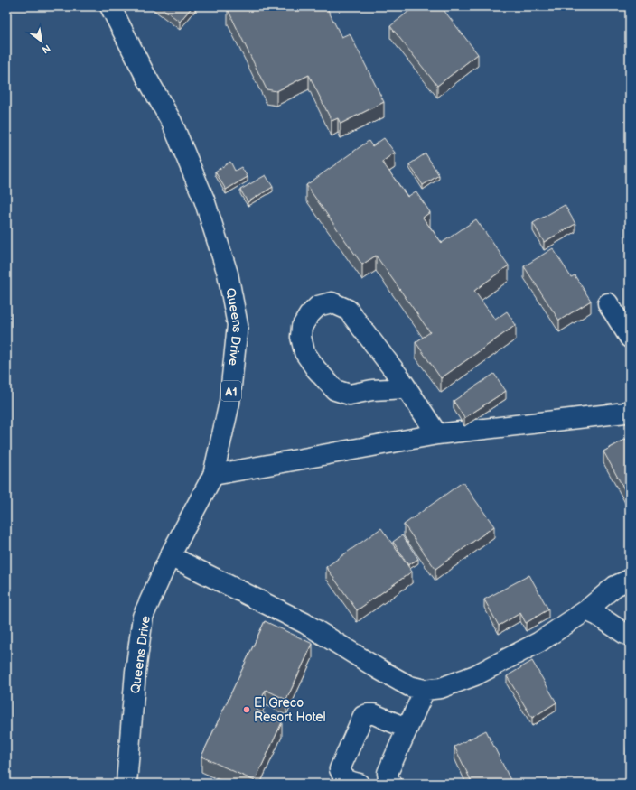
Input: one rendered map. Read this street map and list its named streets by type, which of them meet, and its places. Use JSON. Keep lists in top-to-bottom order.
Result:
{
  "streets": {
    "main road": ["Queens Drive", "A1"]
  },
  "places": ["El Greco Resort Hotel"],
  "north": "bottom right"
}
